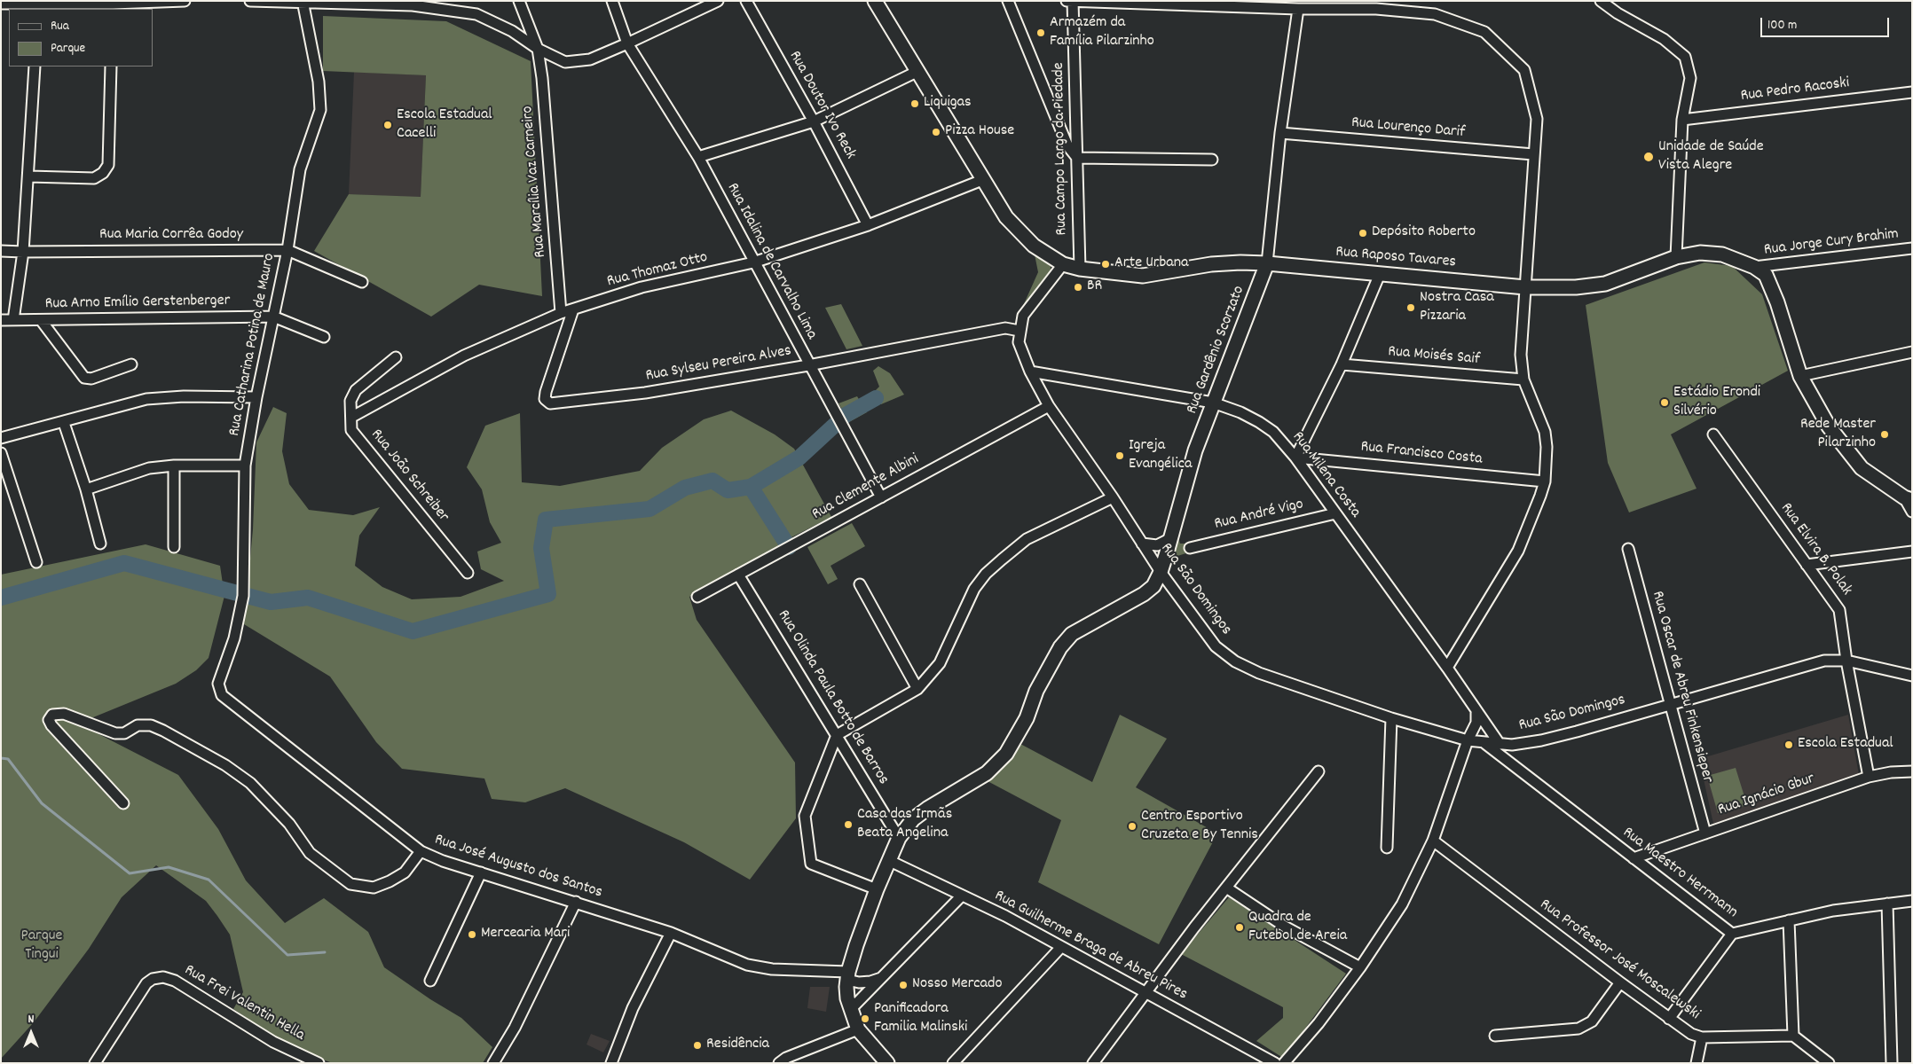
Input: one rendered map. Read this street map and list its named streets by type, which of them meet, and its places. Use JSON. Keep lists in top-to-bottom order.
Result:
{
  "streets": {
    "main road": ["Rua Raposo Tavares", "Rua Gardênio Scorzato"],
    "street": [
      "Rua Pedro Racoski",
      "Rua Doutor Ivo Reck",
      "Rua Lourenço Darif",
      "Rua Campo Largo da Piedade",
      "Rua Marcília Vaz Carneiro",
      "Rua Maria Corrêa Godoy",
      "Rua Jorge Cury Brahim",
      "Rua Idalina de Carvalho Lima",
      "Rua Thomaz Otto",
      "Rua Arno Emílio Gerstenberger",
      "Rua Catharina Potina de Mauro",
      "Rua Moisés Saif",
      "Rua Sylseu Pereira Alves",
      "Rua Francisco Costa",
      "Rua Milena Costa",
      "Rua João Schreiber",
      "Rua Clemente Albini",
      "Rua André Vigo",
      "Rua Elvira B. Polak",
      "Rua São Domingos",
      "Rua Oscar de Abreu Finkensieper",
      "Rua Olinda Paula Botto de Barros",
      "Rua Ignácio Gbur",
      "Rua José Augusto dos Santos",
      "Rua Maestro Herrmann",
      "Rua Guilherme Braga de Abreu Pires",
      "Rua Professor José Moscalewski",
      "Rua Frei Valentin Hella"
    ]
  },
  "crossings": [
    ["Rua Doutor Ivo Reck", "Rua Thomaz Otto"],
    ["Rua Lourenço Darif", "Rua Gardênio Scorzato"],
    ["Rua Campo Largo da Piedade", "Rua Raposo Tavares"],
    ["Rua Marcília Vaz Carneiro", "Rua Thomaz Otto"],
    ["Rua Maria Corrêa Godoy", "Rua Catharina Potina de Mauro"],
    ["Rua Jorge Cury Brahim", "Rua Raposo Tavares"],
    ["Rua Raposo Tavares", "Rua Thomaz Otto"],
    ["Rua Raposo Tavares", "Rua Gardênio Scorzato"],
    ["Rua Raposo Tavares", "Rua São Domingos"],
    ["Rua Idalina de Carvalho Lima", "Rua Thomaz Otto"],
    ["Rua Idalina de Carvalho Lima", "Rua Sylseu Pereira Alves"],
    ["Rua Idalina de Carvalho Lima", "Rua Clemente Albini"],
    ["Rua Thomaz Otto", "Rua Sylseu Pereira Alves"],
    ["Rua Thomaz Otto", "Rua João Schreiber"],
    ["Rua Arno Emílio Gerstenberger", "Rua Catharina Potina de Mauro"],
    ["Rua Catharina Potina de Mauro", "Rua José Augusto dos Santos"],
    ["Rua Gardênio Scorzato", "Rua Milena Costa"],
    ["Rua Gardênio Scorzato", "Rua São Domingos"],
    ["Rua Gardênio Scorzato", "Rua Olinda Paula Botto de Barros"],
    ["Rua Gardênio Scorzato", "Rua José Augusto dos Santos"],
    ["Rua Gardênio Scorzato", "Rua Guilherme Braga de Abreu Pires"],
    ["Rua Sylseu Pereira Alves", "Rua São Domingos"],
    ["Rua Francisco Costa", "Rua Milena Costa"],
    ["Rua Milena Costa", "Rua André Vigo"],
    ["Rua Milena Costa", "Rua São Domingos"],
    ["Rua Clemente Albini", "Rua São Domingos"],
    ["Rua Clemente Albini", "Rua Olinda Paula Botto de Barros"],
    ["Rua Elvira B. Polak", "Rua São Domingos"],
    ["Rua Elvira B. Polak", "Rua Ignácio Gbur"],
    ["Rua São Domingos", "Rua Oscar de Abreu Finkensieper"],
    ["Rua São Domingos", "Rua Maestro Herrmann"],
    ["Rua Oscar de Abreu Finkensieper", "Rua Ignácio Gbur"],
    ["Rua Ignácio Gbur", "Rua Maestro Herrmann"]
  ],
  "parks": ["Parque Tingui"],
  "places": [
    "Armazém da Família Pilarzinho",
    "Liquigas",
    "Escola Estadual Cacelli",
    "Pizza House",
    "Unidade de Saúde Vista Alegre",
    "Depósito Roberto",
    "Arte Urbana",
    "BR",
    "Nostra Casa Pizzaria",
    "Estádio Erondi Silvério",
    "Rede Master Pilarzinho",
    "Igreja Evangélica",
    "Escola Estadual",
    "Casa das Irmãs Beata Angelina",
    "Centro Esportivo Cruzeta e By Tennis",
    "Quadra de Futebol de Areia",
    "Mercearia Mari",
    "Nosso Mercado",
    "Panificadora Familia Malinski",
    "Residência"
  ],
  "legend": ["Rua", "Parque"],
  "scale_bar": "100 m",
  "north": "top"
}
